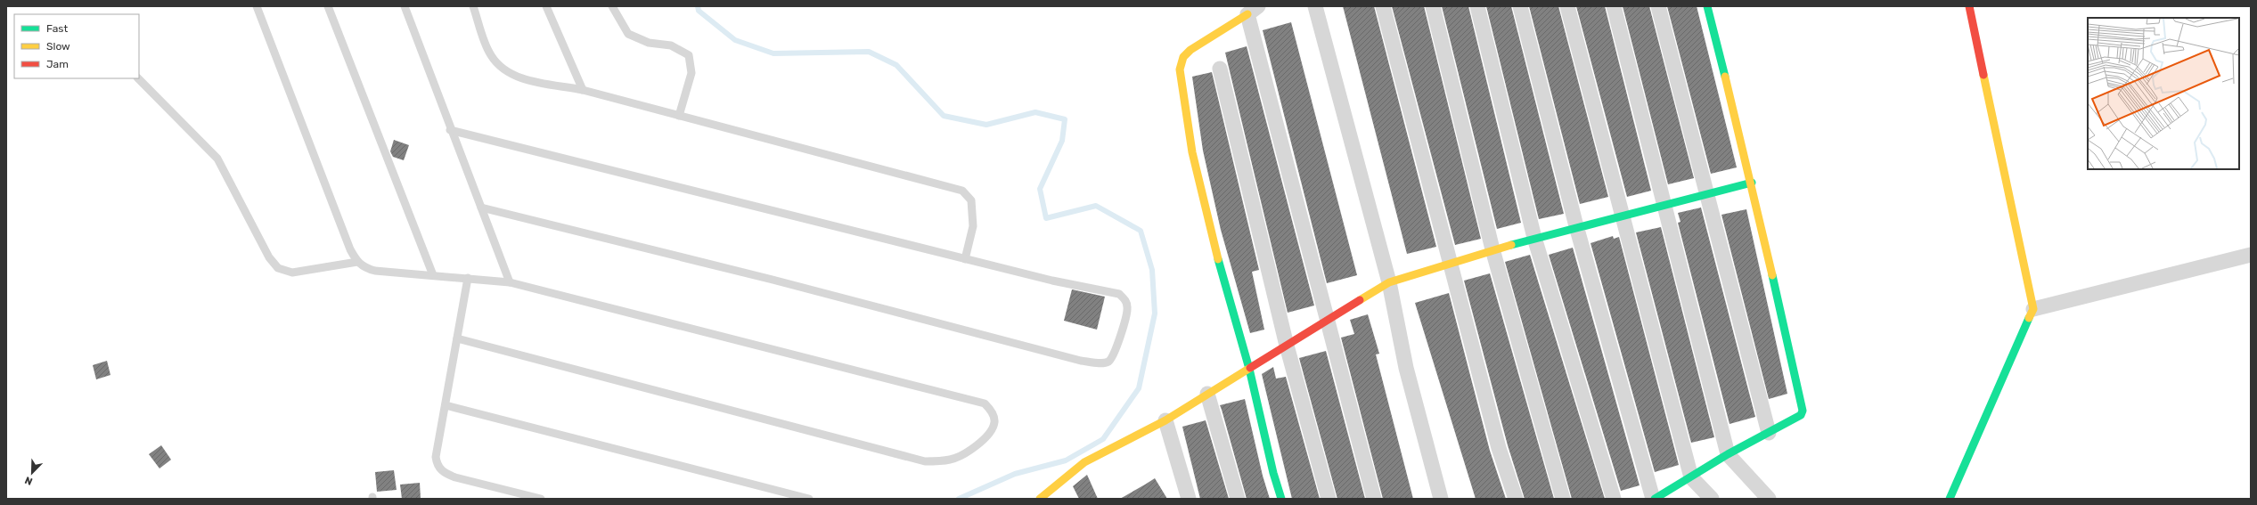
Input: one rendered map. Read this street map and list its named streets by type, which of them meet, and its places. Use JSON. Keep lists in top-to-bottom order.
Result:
{
  "legend": ["Fast", "Slow", "Jam"],
  "north": "bottom left"
}
